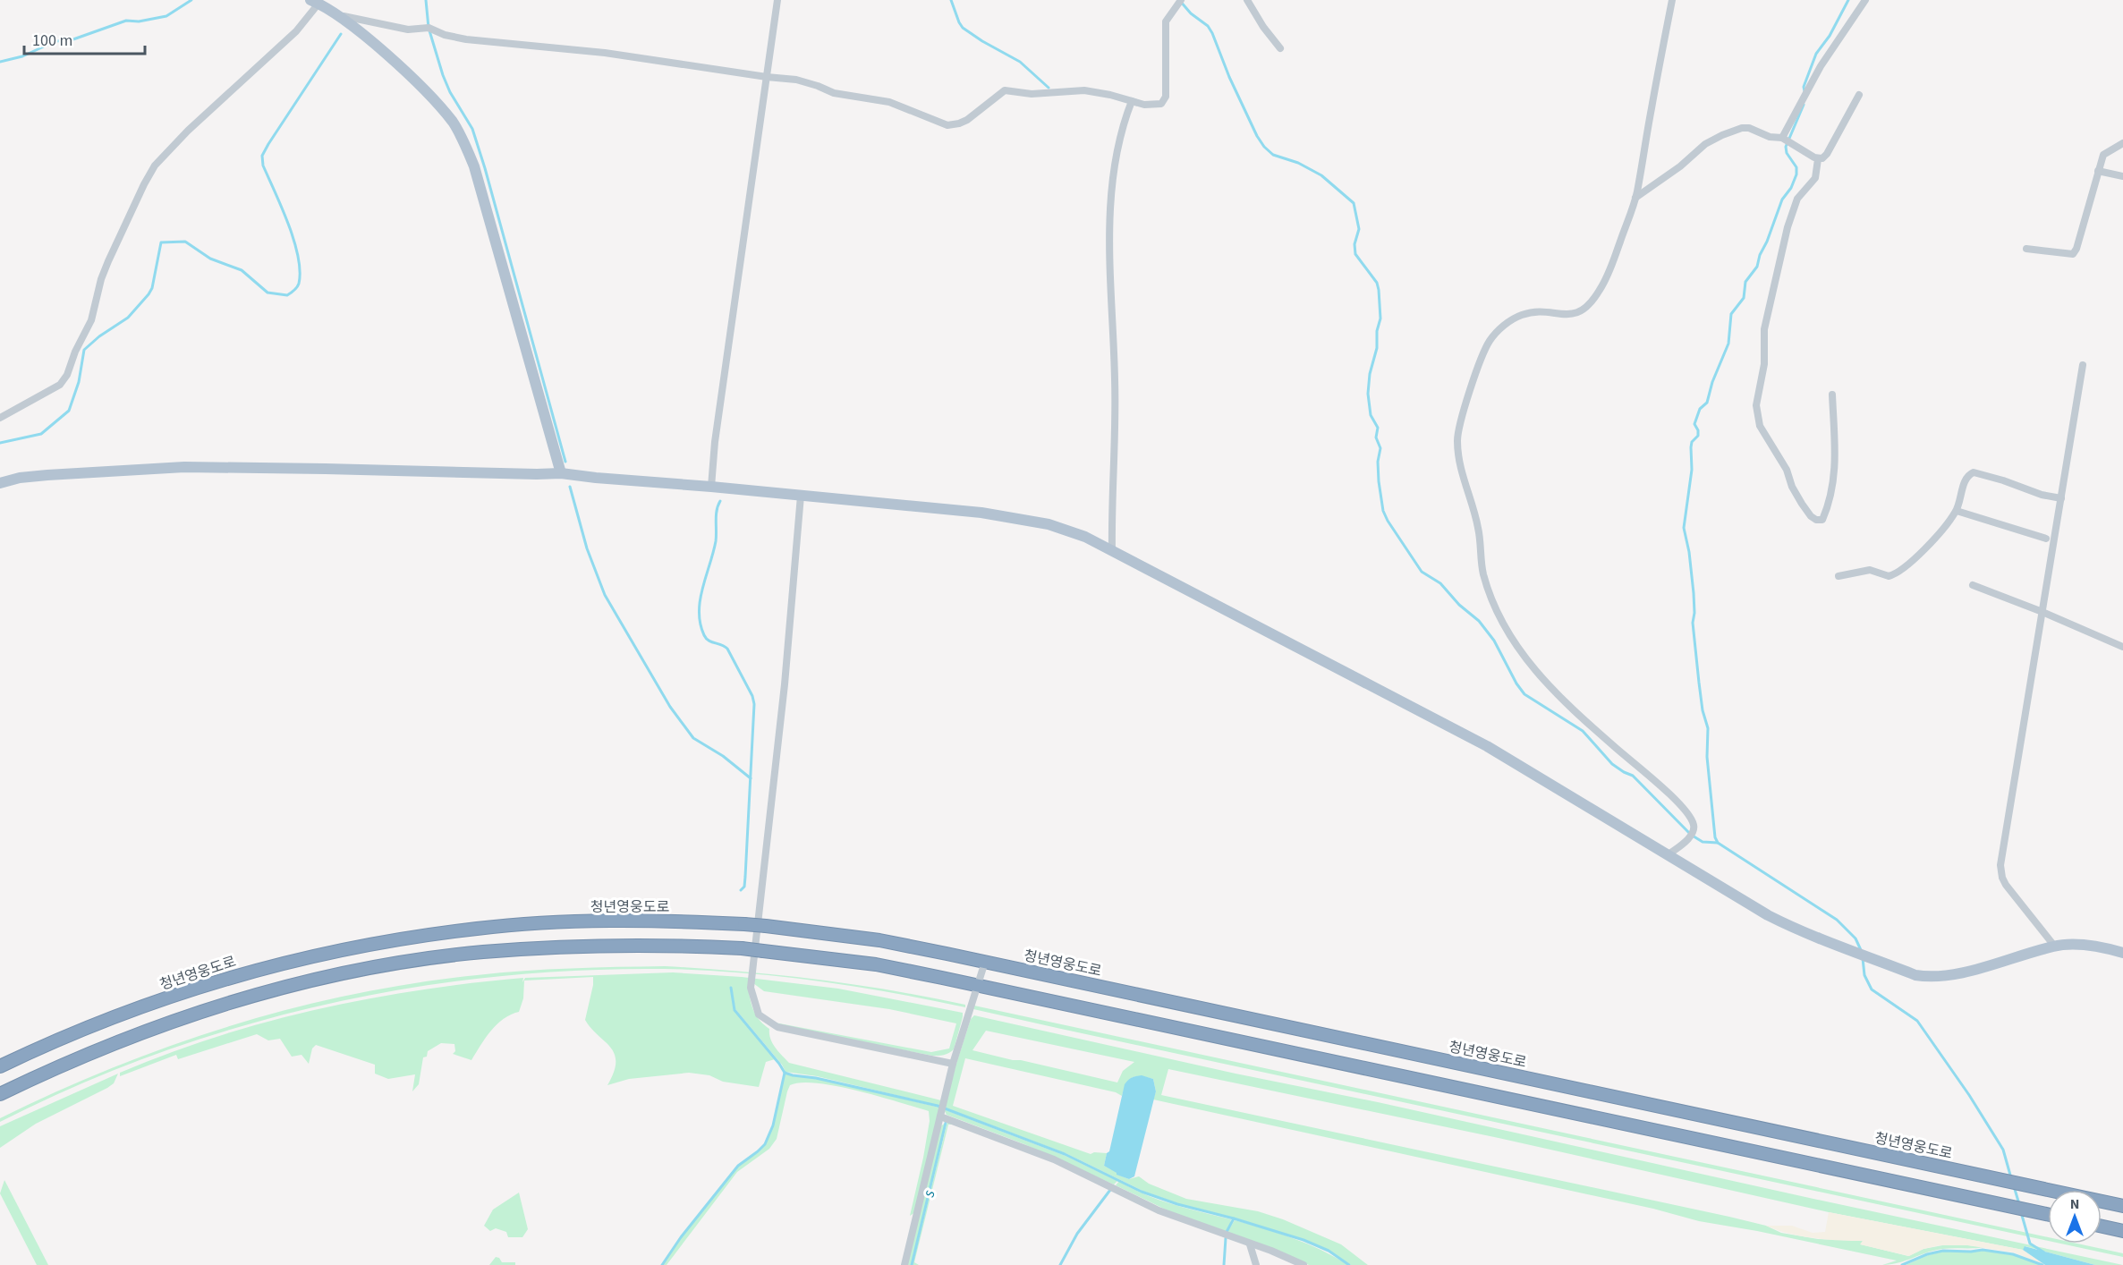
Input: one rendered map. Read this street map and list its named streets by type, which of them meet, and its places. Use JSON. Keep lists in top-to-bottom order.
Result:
{
  "streets": {
    "highway": ["청년영웅도로"]
  },
  "water": ["s"],
  "scale_bar": "100 m",
  "north": "top"
}
